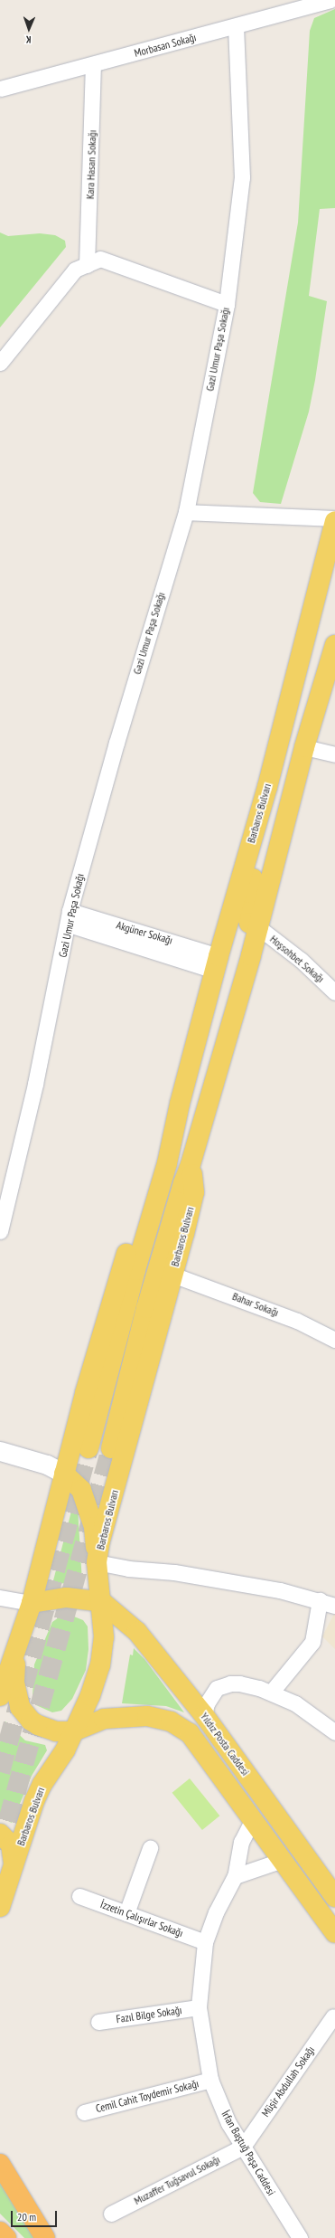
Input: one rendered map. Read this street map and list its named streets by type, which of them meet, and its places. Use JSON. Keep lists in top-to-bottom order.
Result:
{
  "streets": {
    "main road": ["Barbaros Bulvarı", "Yıldız Posta Caddesi"],
    "street": [
      "Morbasan Sokağı",
      "Kara Hasan Sokağı",
      "Gazi Umur Paşa Sokağı",
      "Akgüner Sokağı",
      "Hoşsohbet Sokağı",
      "Bahar Sokağı",
      "İzzetin Çalışırlar Sokağı",
      "Fazıl Bilge Sokağı",
      "Müşir Abdullah Sokağı",
      "Cemil Cahit Toydemir Sokağı",
      "İrfan Baştuğ Paşa Caddesi",
      "Muzaffer Tuğsavul Sokağı"
    ]
  },
  "crossings": [
    ["Morbasan Sokağı", "Kara Hasan Sokağı"],
    ["Morbasan Sokağı", "Gazi Umur Paşa Sokağı"],
    ["Gazi Umur Paşa Sokağı", "Akgüner Sokağı"],
    ["Barbaros Bulvarı", "Akgüner Sokağı"],
    ["Barbaros Bulvarı", "Hoşsohbet Sokağı"],
    ["Barbaros Bulvarı", "Bahar Sokağı"],
    ["Barbaros Bulvarı", "Yıldız Posta Caddesi"],
    ["Yıldız Posta Caddesi", "İrfan Baştuğ Paşa Caddesi"],
    ["İzzetin Çalışırlar Sokağı", "İrfan Baştuğ Paşa Caddesi"],
    ["Fazıl Bilge Sokağı", "İrfan Baştuğ Paşa Caddesi"],
    ["Müşir Abdullah Sokağı", "İrfan Baştuğ Paşa Caddesi"],
    ["Müşir Abdullah Sokağı", "Muzaffer Tuğsavul Sokağı"],
    ["Cemil Cahit Toydemir Sokağı", "İrfan Baştuğ Paşa Caddesi"],
    ["İrfan Baştuğ Paşa Caddesi", "Muzaffer Tuğsavul Sokağı"]
  ],
  "scale_bar": "20 m",
  "north": "bottom"
}
